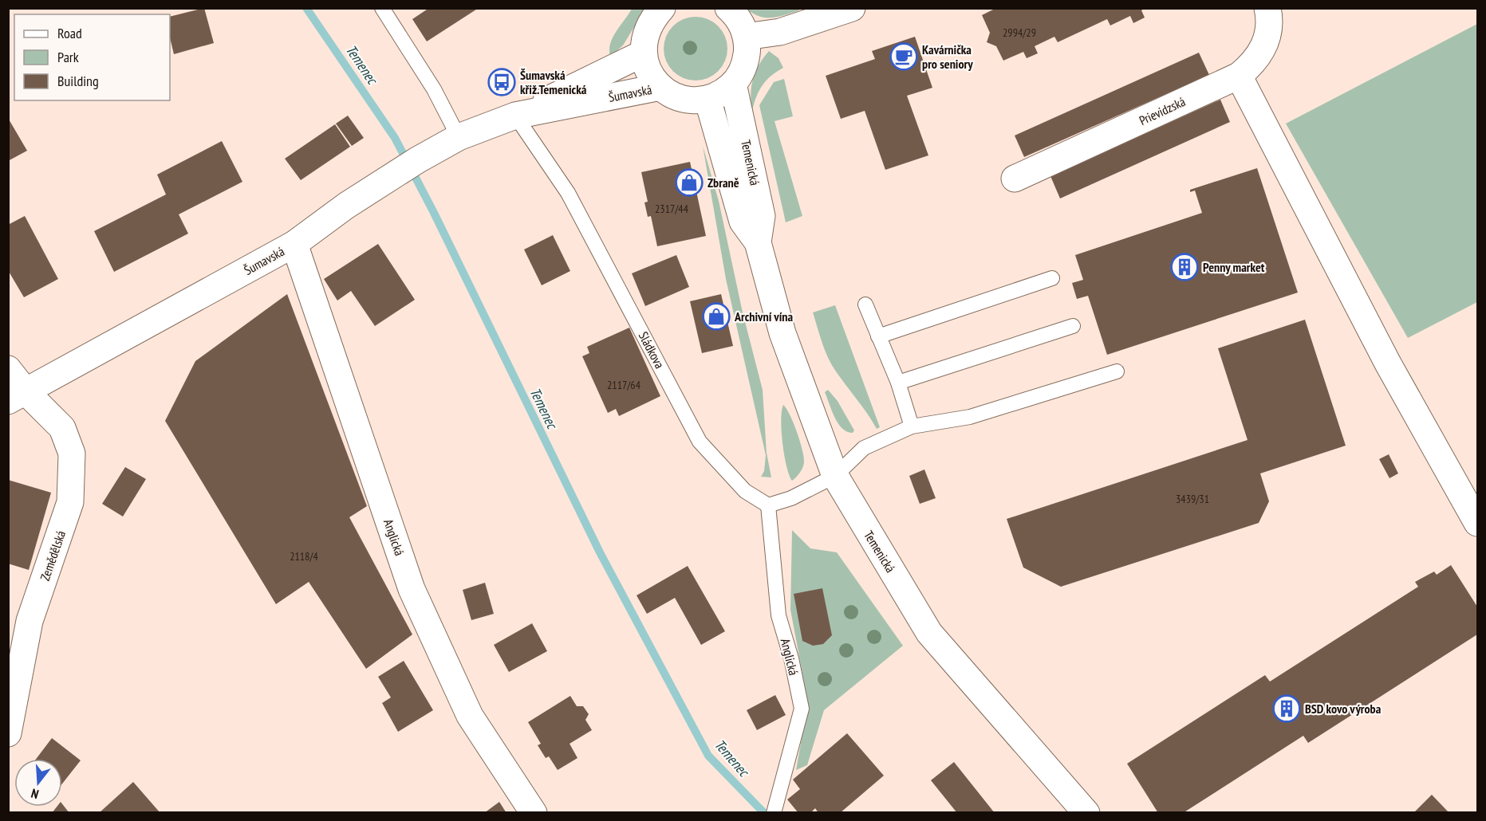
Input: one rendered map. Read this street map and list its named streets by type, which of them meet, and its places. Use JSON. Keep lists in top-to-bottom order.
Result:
{
  "streets": {
    "street": [
      "Šumavská",
      "Prievidzská",
      "Temenická",
      "Anglická",
      "Zemědělská"
    ],
    "lane": ["Sládkova"]
  },
  "crossings": [
    ["Šumavská", "Sládkova"],
    ["Šumavská", "Anglická"],
    ["Šumavská", "Zemědělská"],
    ["Sládkova", "Anglická"]
  ],
  "water": ["Temenec"],
  "places": {
    "cafe": ["Kavárnička pro seniory"],
    "bus stop": ["Šumavská křiž.Temenická"],
    "shop": ["Zbraně", "Archivní vína"],
    "building": ["Penny market", "BSD kovo výroba"]
  },
  "house_numbers": [
    "2994/29",
    "2317/44",
    "2117/64",
    "3439/31",
    "2118/4"
  ],
  "legend": ["Road", "Park", "Building"],
  "north": "bottom"
}
